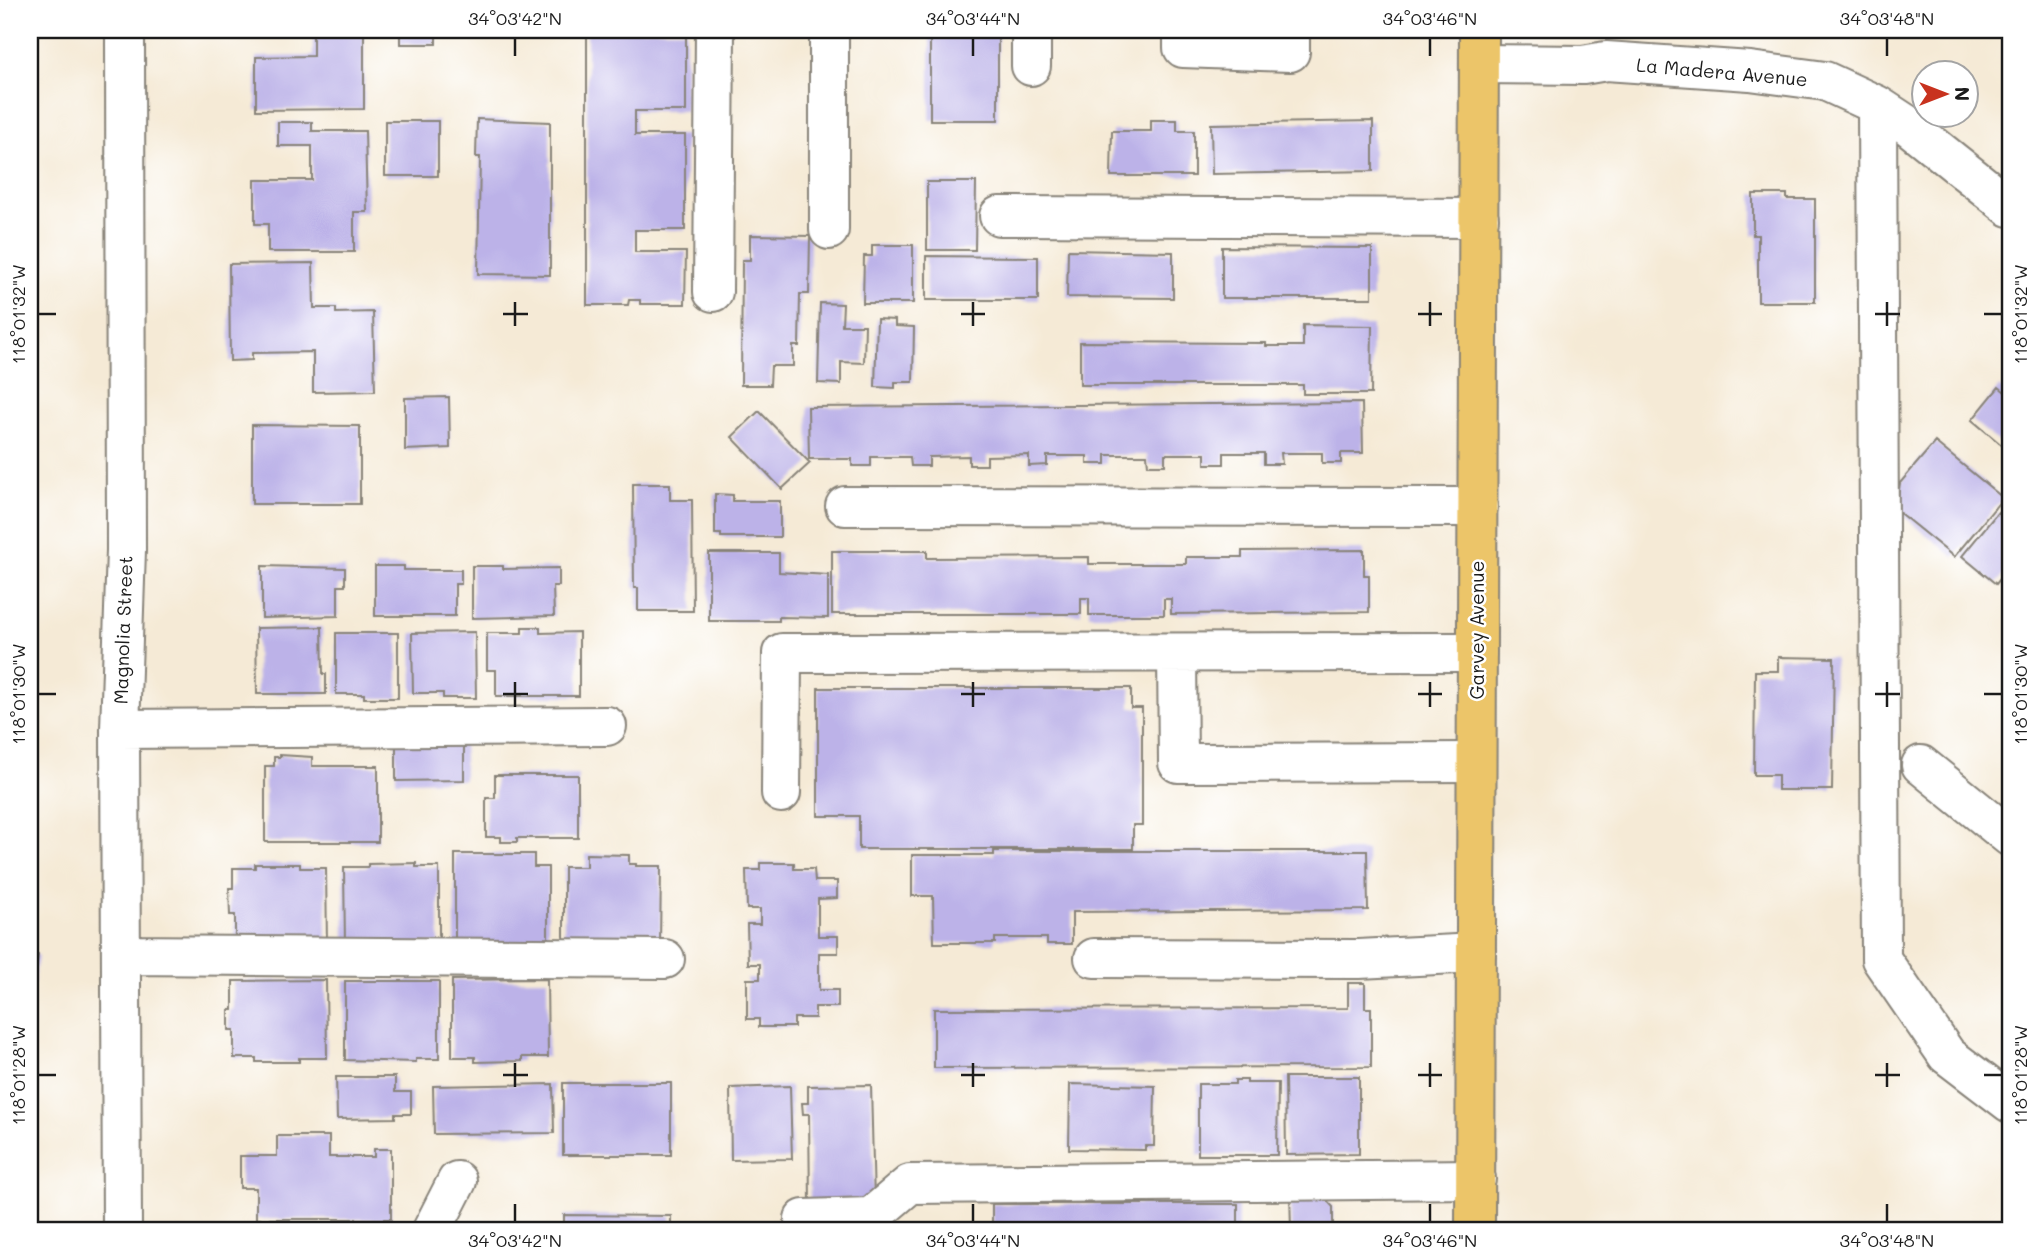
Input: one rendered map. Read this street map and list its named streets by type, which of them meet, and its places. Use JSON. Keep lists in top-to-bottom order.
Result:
{
  "streets": {
    "main road": ["Garvey Avenue"],
    "street": ["La Madera Avenue", "Magnolia Street"]
  },
  "crossings": [
    ["La Madera Avenue", "Garvey Avenue"]
  ],
  "north": "right",
  "coordinates": [
    "34°03'42\"N",
    "34°03'44\"N",
    "34°03'46\"N",
    "34°03'48\"N",
    "118°01'32\"W",
    "118°01'30\"W",
    "118°01'28\"W"
  ]
}
